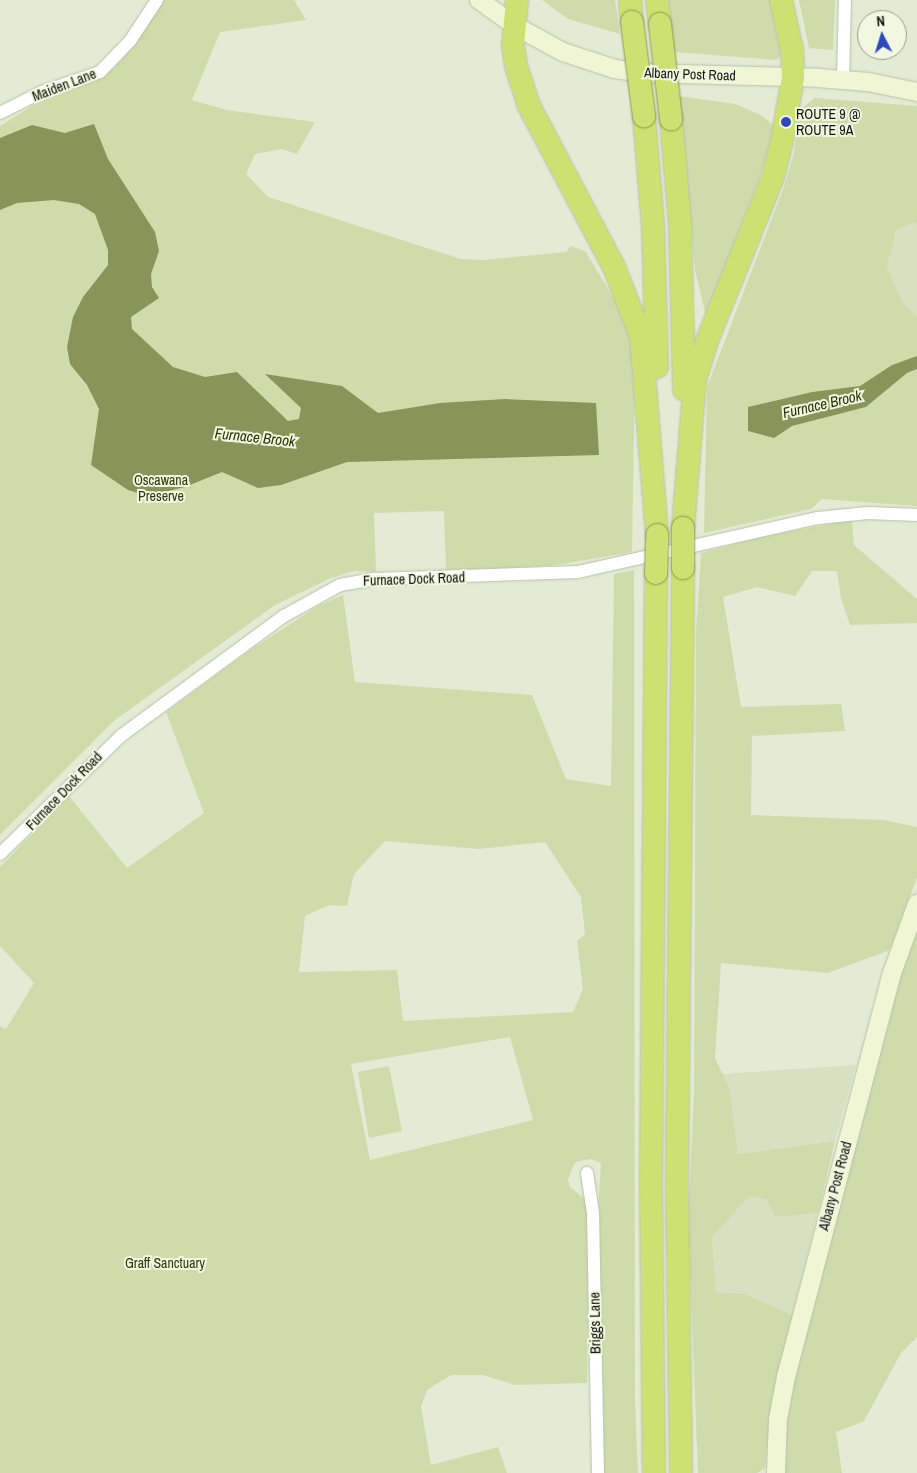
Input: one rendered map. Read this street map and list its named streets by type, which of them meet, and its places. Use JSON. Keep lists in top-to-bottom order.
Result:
{
  "streets": {
    "main road": ["Albany Post Road"],
    "street": ["Maiden Lane", "Furnace Dock Road", "Briggs Lane"]
  },
  "water": ["Furnace Brook"],
  "parks": ["Oscawana Preserve", "Graff Sanctuary"],
  "places": ["ROUTE 9 @ ROUTE 9A"],
  "north": "top"
}
